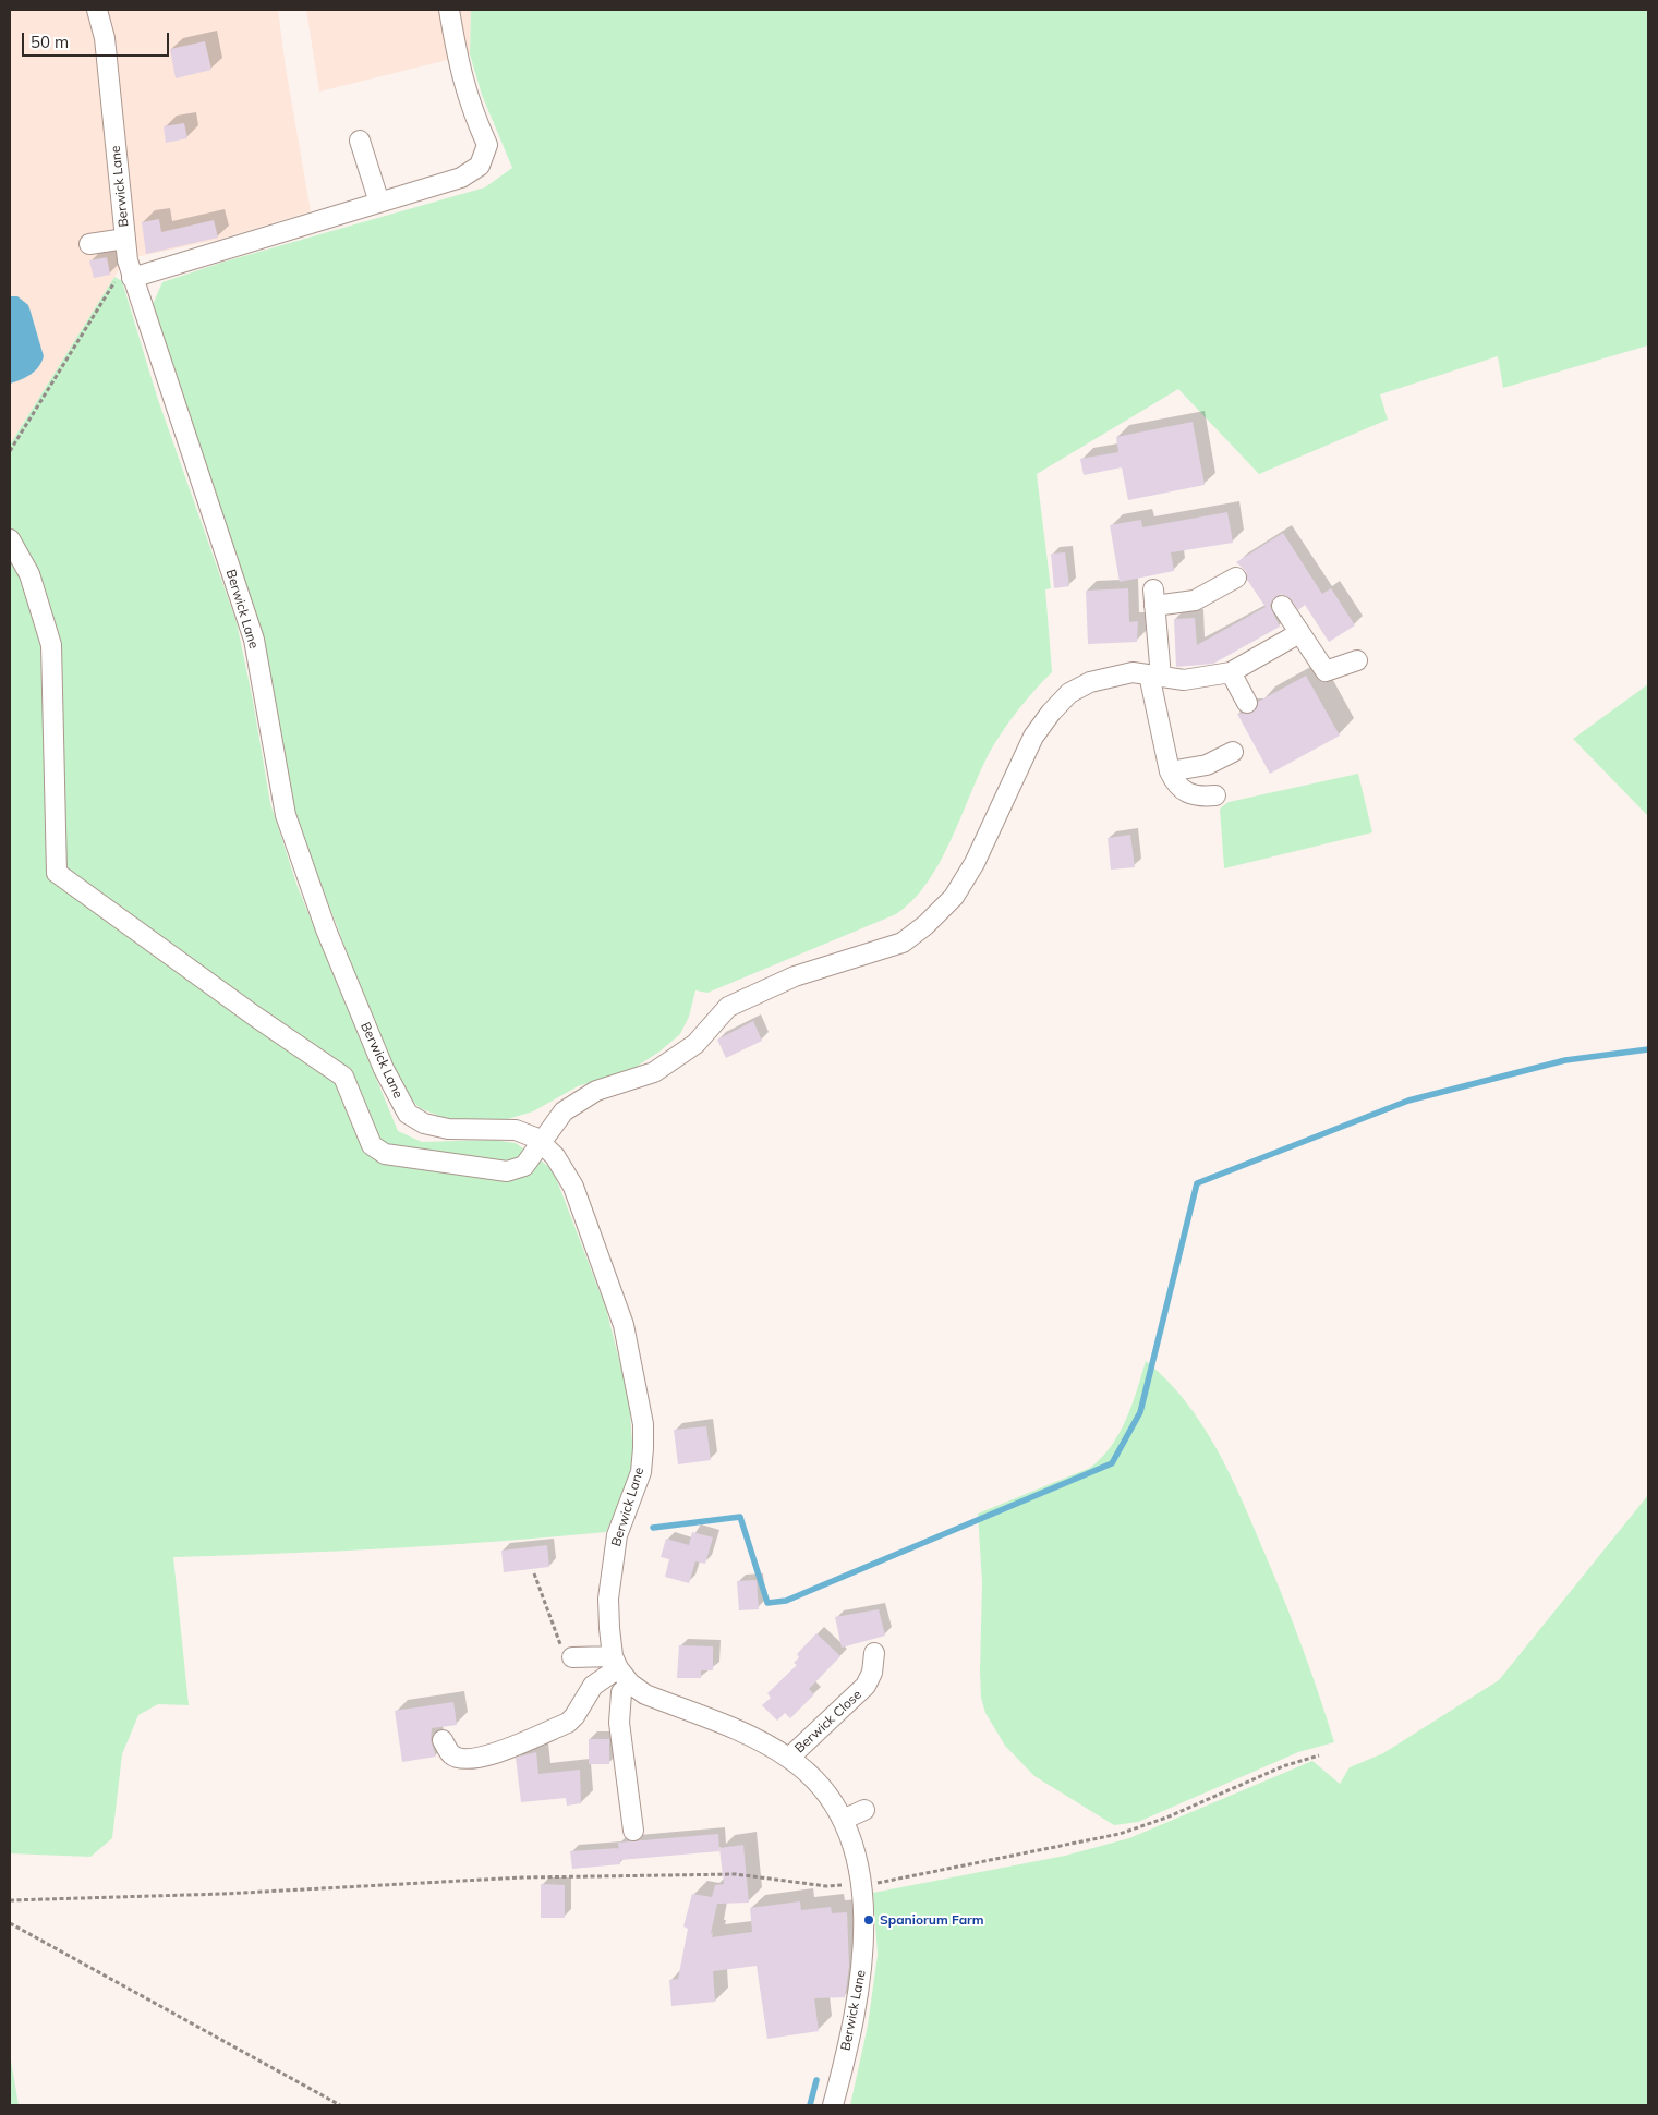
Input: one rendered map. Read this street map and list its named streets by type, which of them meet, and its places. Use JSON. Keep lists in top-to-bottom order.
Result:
{
  "streets": {
    "street": ["Berwick Lane", "Berwick Close"]
  },
  "crossings": [
    ["Berwick Lane", "Berwick Close"]
  ],
  "places": ["Spaniorum Farm"],
  "scale_bar": "50 m"
}
